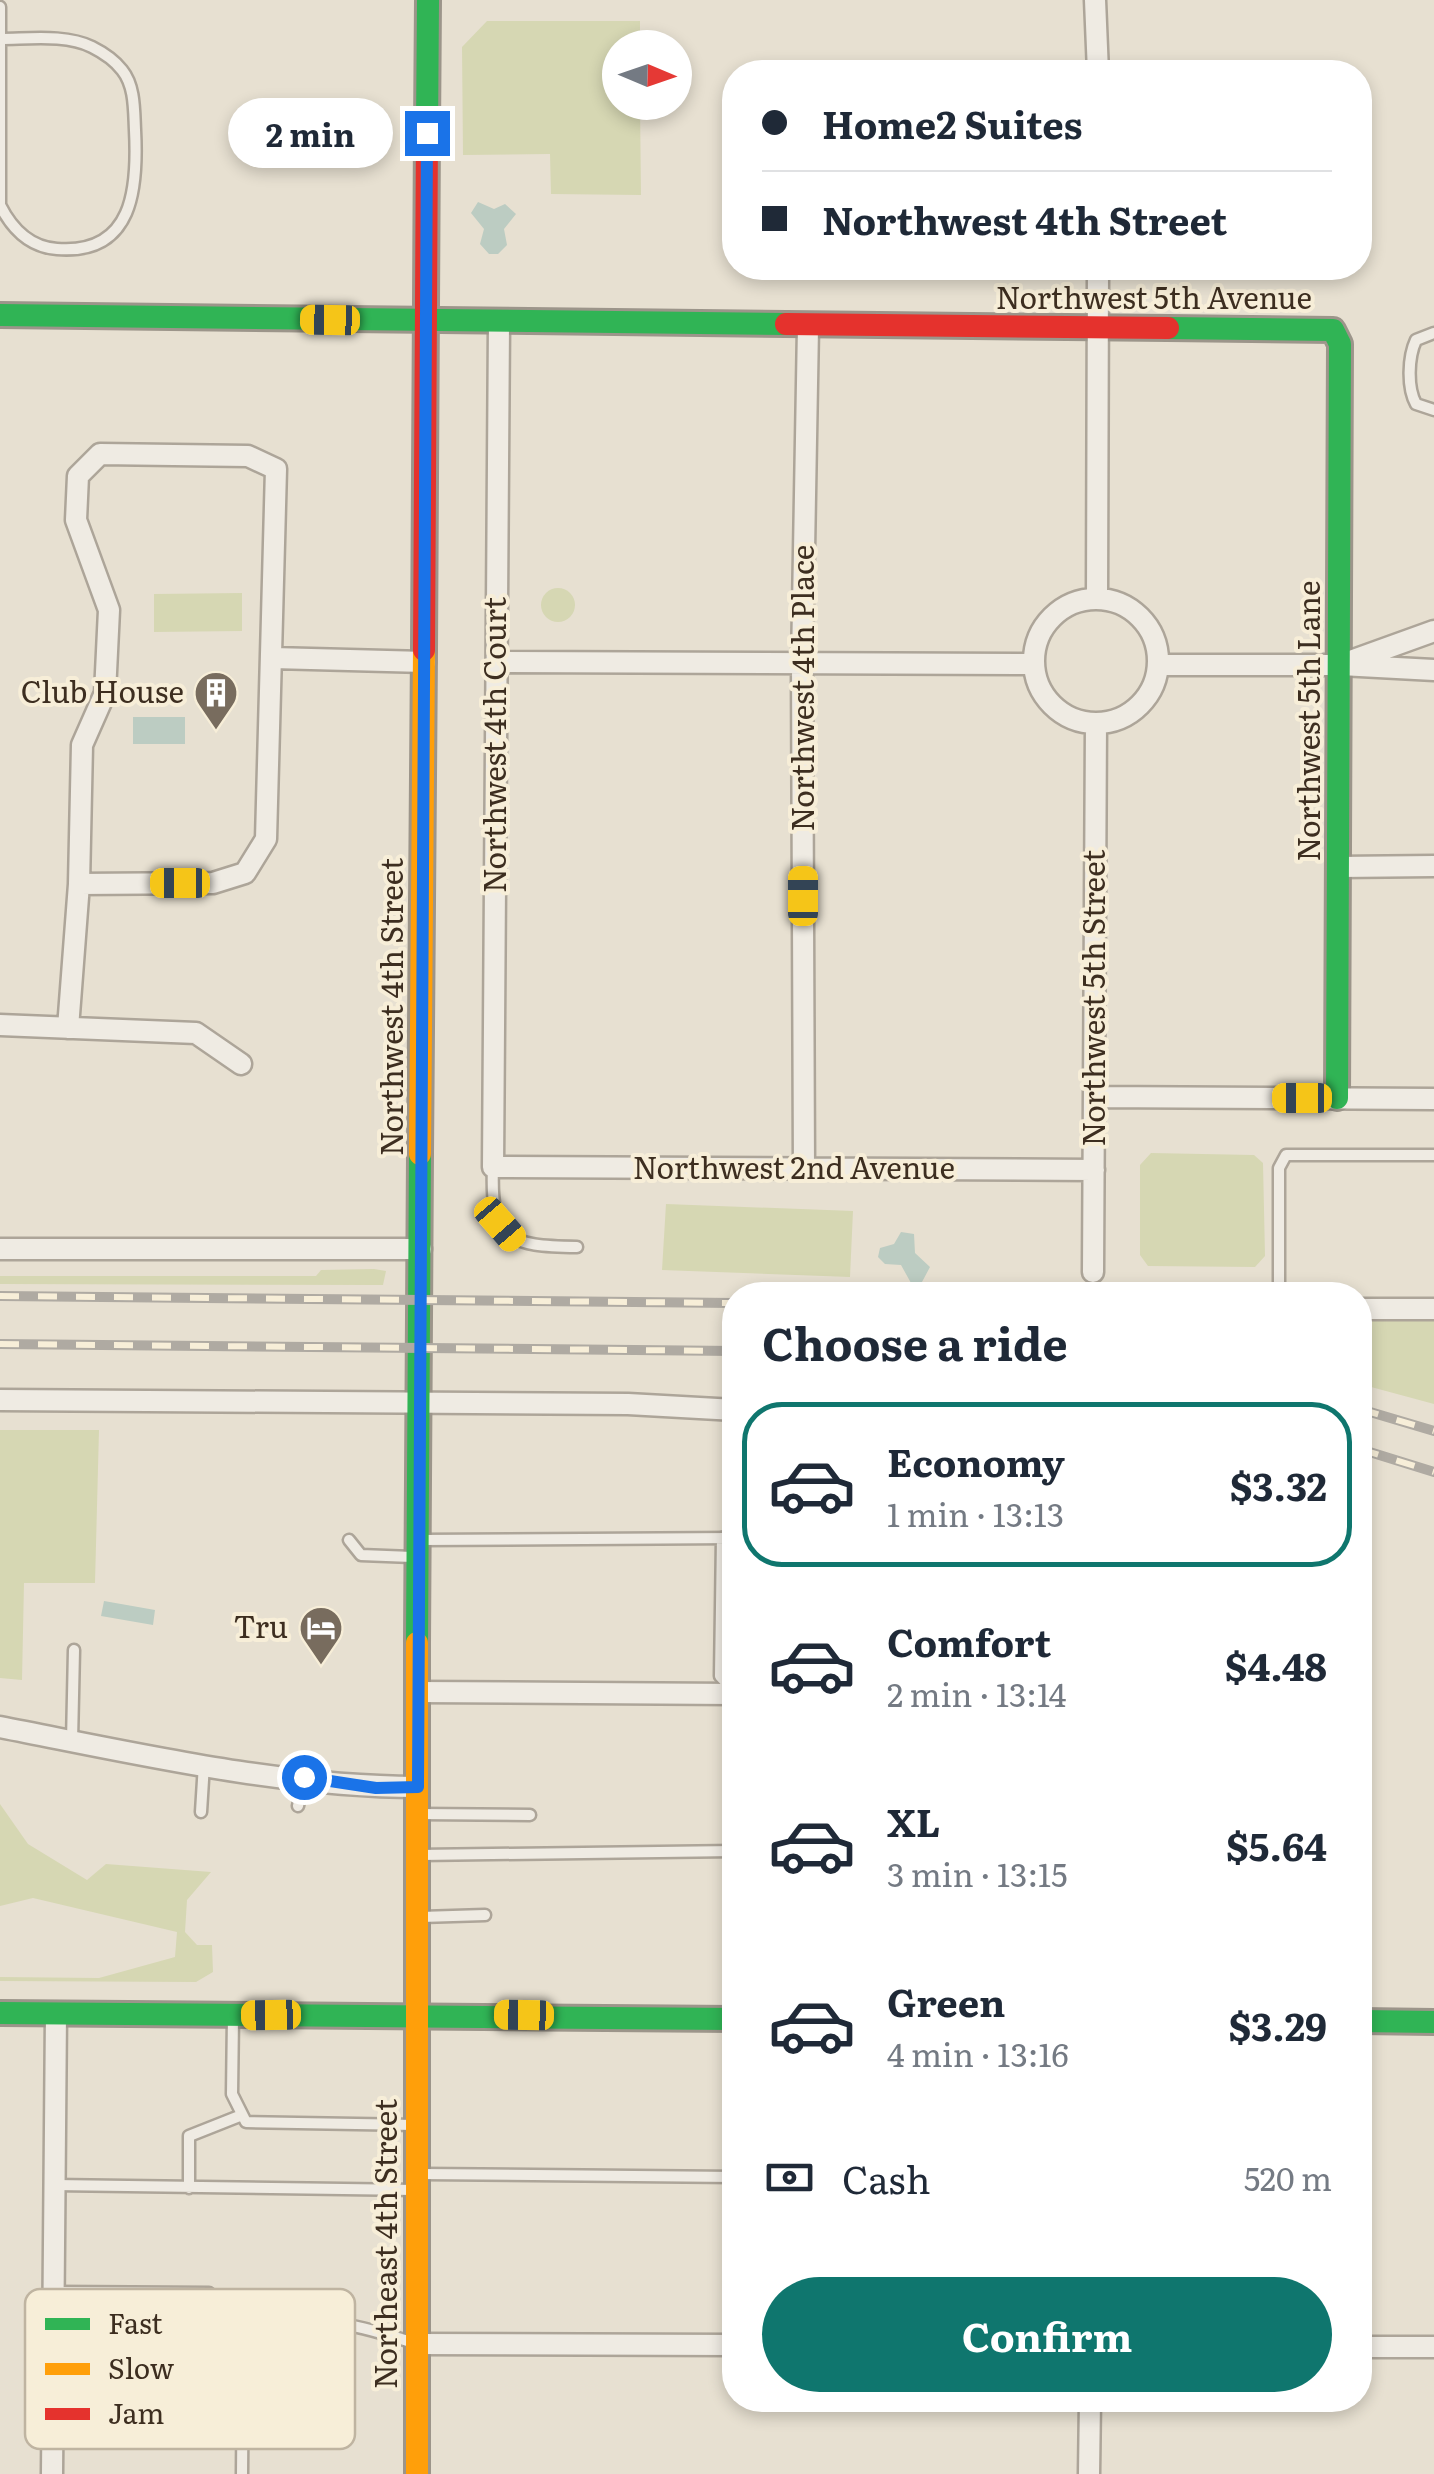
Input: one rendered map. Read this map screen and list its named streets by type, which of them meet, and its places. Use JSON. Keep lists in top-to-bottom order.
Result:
{
  "streets": {
    "street": [
      "Northwest 5th Avenue",
      "Northwest 4th Place",
      "Northwest 5th Lane",
      "Northwest 4th Court",
      "Northwest 5th Street",
      "Northwest 4th Street",
      "Northwest 2nd Avenue",
      "Northeast 4th Street"
    ]
  },
  "crossings": [
    ["Northwest 5th Avenue", "Northwest 4th Place"],
    ["Northwest 5th Avenue", "Northwest 5th Lane"],
    ["Northwest 5th Avenue", "Northwest 4th Court"],
    ["Northwest 5th Avenue", "Northwest 4th Street"],
    ["Northwest 4th Place", "Northwest 2nd Avenue"],
    ["Northwest 4th Court", "Northwest 2nd Avenue"],
    ["Northwest 5th Street", "Northwest 2nd Avenue"],
    ["Northwest 4th Street", "Northeast 4th Street"]
  ],
  "places": {
    "building": ["Club House"],
    "hotel": ["Tru"]
  },
  "legend": ["Fast", "Slow", "Jam"],
  "north": "right",
  "page": {
    "banner": ["Home2 Suites", "Northwest 4th Street"],
    "bubble": "2 min",
    "heading": "Choose a ride",
    "list": [
      {
        "name": "Economy",
        "note": "1 min · 13:13",
        "value": "$3.32"
      },
      {
        "name": "Comfort",
        "note": "2 min · 13:14",
        "value": "$4.48"
      },
      {
        "name": "XL",
        "note": "3 min · 13:15",
        "value": "$5.64"
      },
      {
        "name": "Green",
        "note": "4 min · 13:16",
        "value": "$3.29"
      }
    ],
    "pay": ["Cash", "520 m"],
    "buttons": "Confirm"
  }
}
